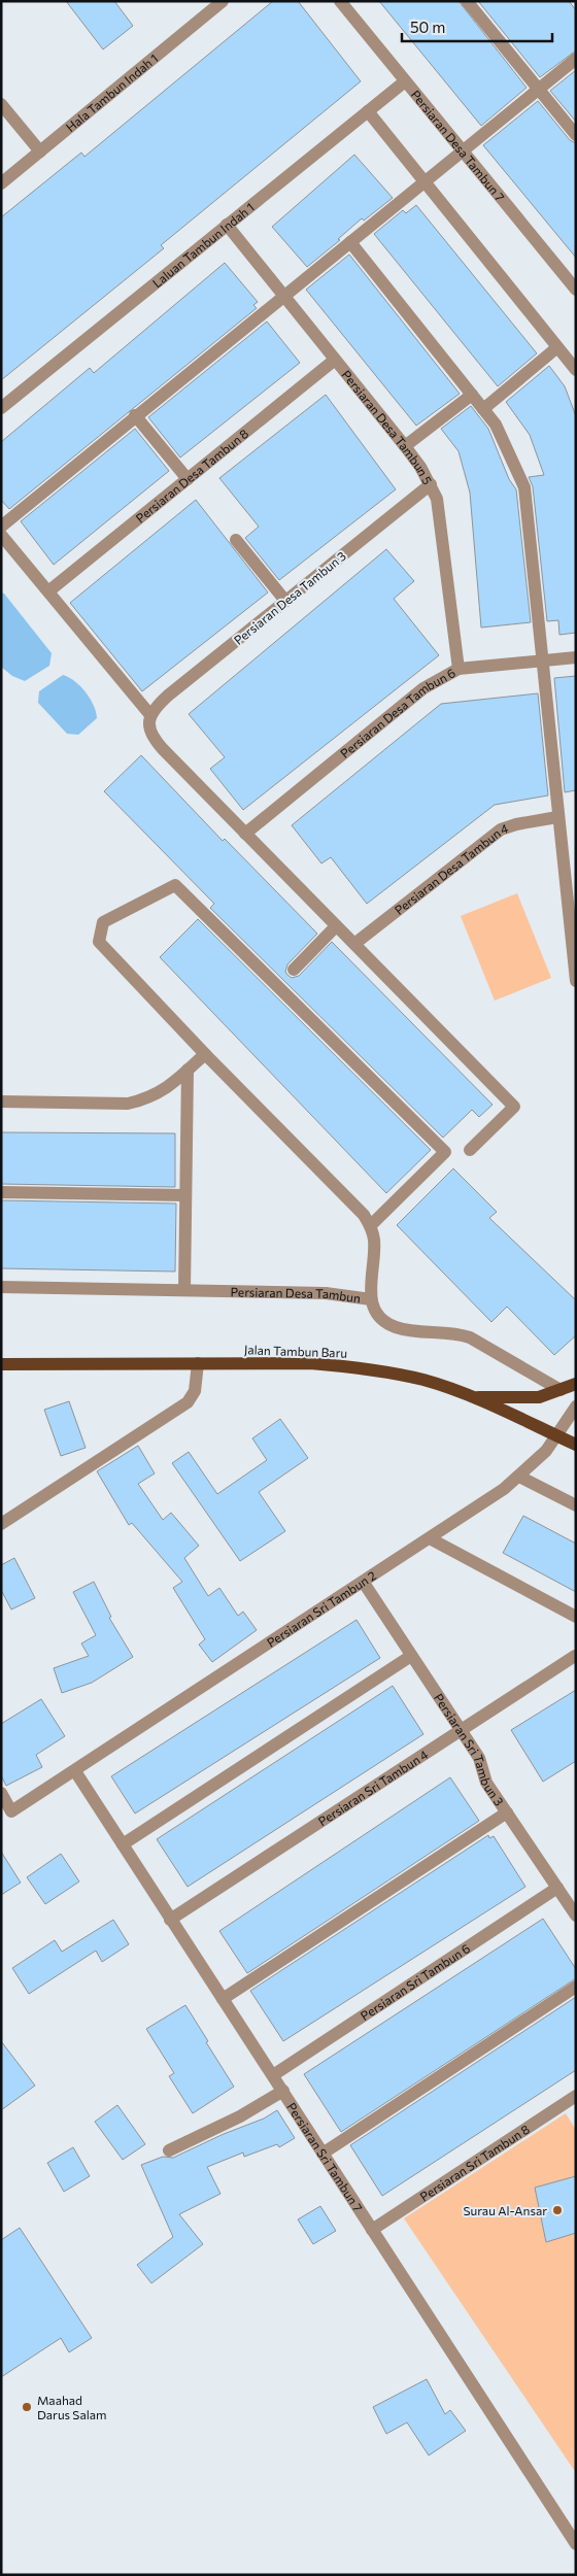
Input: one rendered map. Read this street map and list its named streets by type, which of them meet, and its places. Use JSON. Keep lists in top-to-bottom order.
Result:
{
  "streets": {
    "main road": ["Jalan Tambun Baru"],
    "street": [
      "Hala Tambun Indah 1",
      "Persiaran Desa Tambun 7",
      "Laluan Tambun Indah 1",
      "Persiaran Desa Tambun 5",
      "Persiaran Desa Tambun 8",
      "Persiaran Desa Tambun 3",
      "Persiaran Desa Tambun 6",
      "Persiaran Desa Tambun 4",
      "Persiaran Desa Tambun",
      "Persiaran Sri Tambun 2",
      "Persiaran Sri Tambun 3",
      "Persiaran Sri Tambun 4",
      "Persiaran Sri Tambun 6",
      "Persiaran Sri Tambun 7",
      "Persiaran Sri Tambun 8"
    ]
  },
  "crossings": [
    ["Persiaran Desa Tambun 7", "Laluan Tambun Indah 1"],
    ["Laluan Tambun Indah 1", "Persiaran Desa Tambun 5"],
    ["Persiaran Desa Tambun 5", "Persiaran Desa Tambun 8"],
    ["Persiaran Desa Tambun 5", "Persiaran Desa Tambun 3"],
    ["Persiaran Desa Tambun 5", "Persiaran Desa Tambun 6"],
    ["Jalan Tambun Baru", "Persiaran Sri Tambun 2"],
    ["Persiaran Sri Tambun 2", "Persiaran Sri Tambun 3"],
    ["Persiaran Sri Tambun 2", "Persiaran Sri Tambun 7"],
    ["Persiaran Sri Tambun 3", "Persiaran Sri Tambun 4"],
    ["Persiaran Sri Tambun 3", "Persiaran Sri Tambun 6"],
    ["Persiaran Sri Tambun 4", "Persiaran Sri Tambun 7"],
    ["Persiaran Sri Tambun 6", "Persiaran Sri Tambun 7"],
    ["Persiaran Sri Tambun 7", "Persiaran Sri Tambun 8"]
  ],
  "places": ["Surau Al-Ansar", "Maahad Darus Salam"],
  "scale_bar": "50 m"
}
